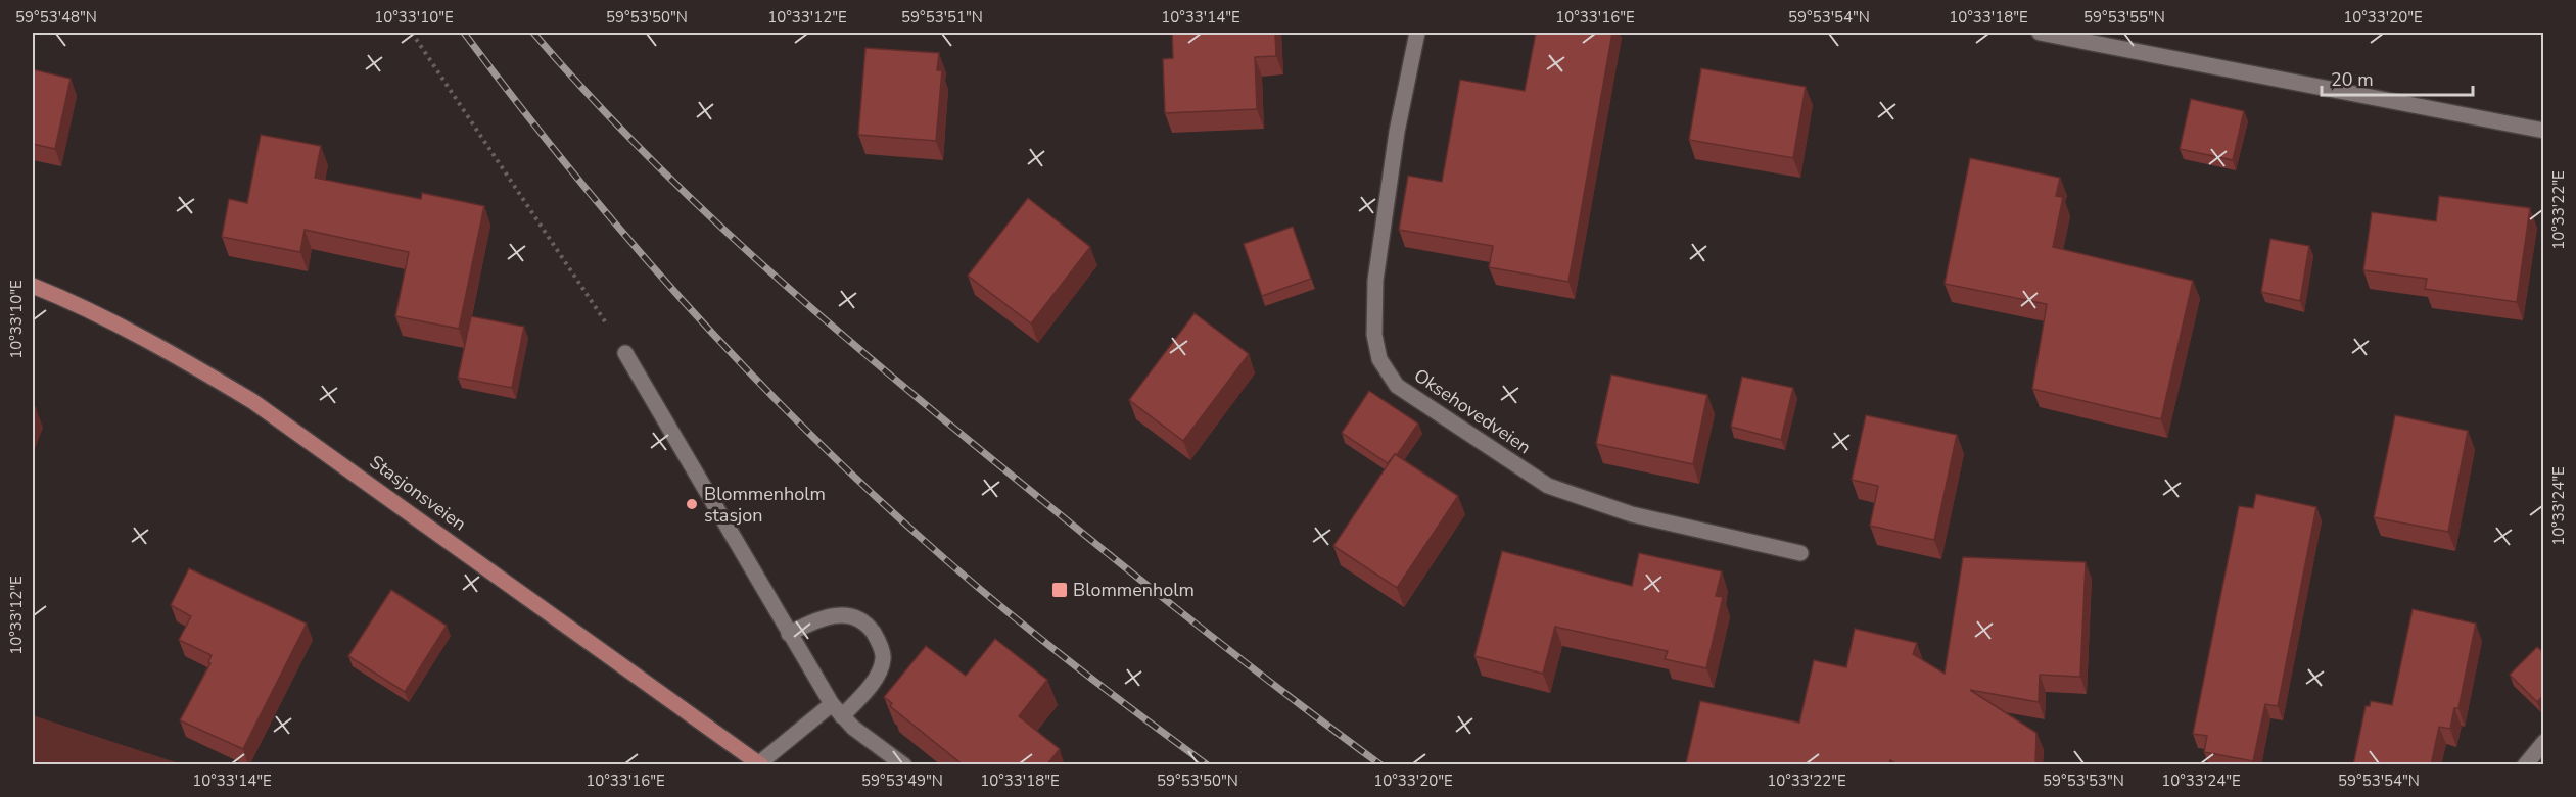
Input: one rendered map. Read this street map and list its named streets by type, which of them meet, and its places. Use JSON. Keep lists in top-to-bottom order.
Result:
{
  "streets": {
    "main road": ["Stasjonsveien"],
    "street": ["Oksehovedveien"]
  },
  "places": {
    "other": ["Blommenholm stasjon"],
    "transit": ["Blommenholm"]
  },
  "scale_bar": "20 m",
  "coordinates": [
    "59°53'48\"N",
    "10°33'10\"E",
    "59°53'50\"N",
    "10°33'12\"E",
    "59°53'51\"N",
    "10°33'14\"E",
    "10°33'16\"E",
    "59°53'54\"N",
    "10°33'18\"E",
    "59°53'55\"N",
    "10°33'20\"E",
    "10°33'22\"E",
    "10°33'24\"E",
    "59°53'49\"N",
    "59°53'53\"N"
  ]
}
